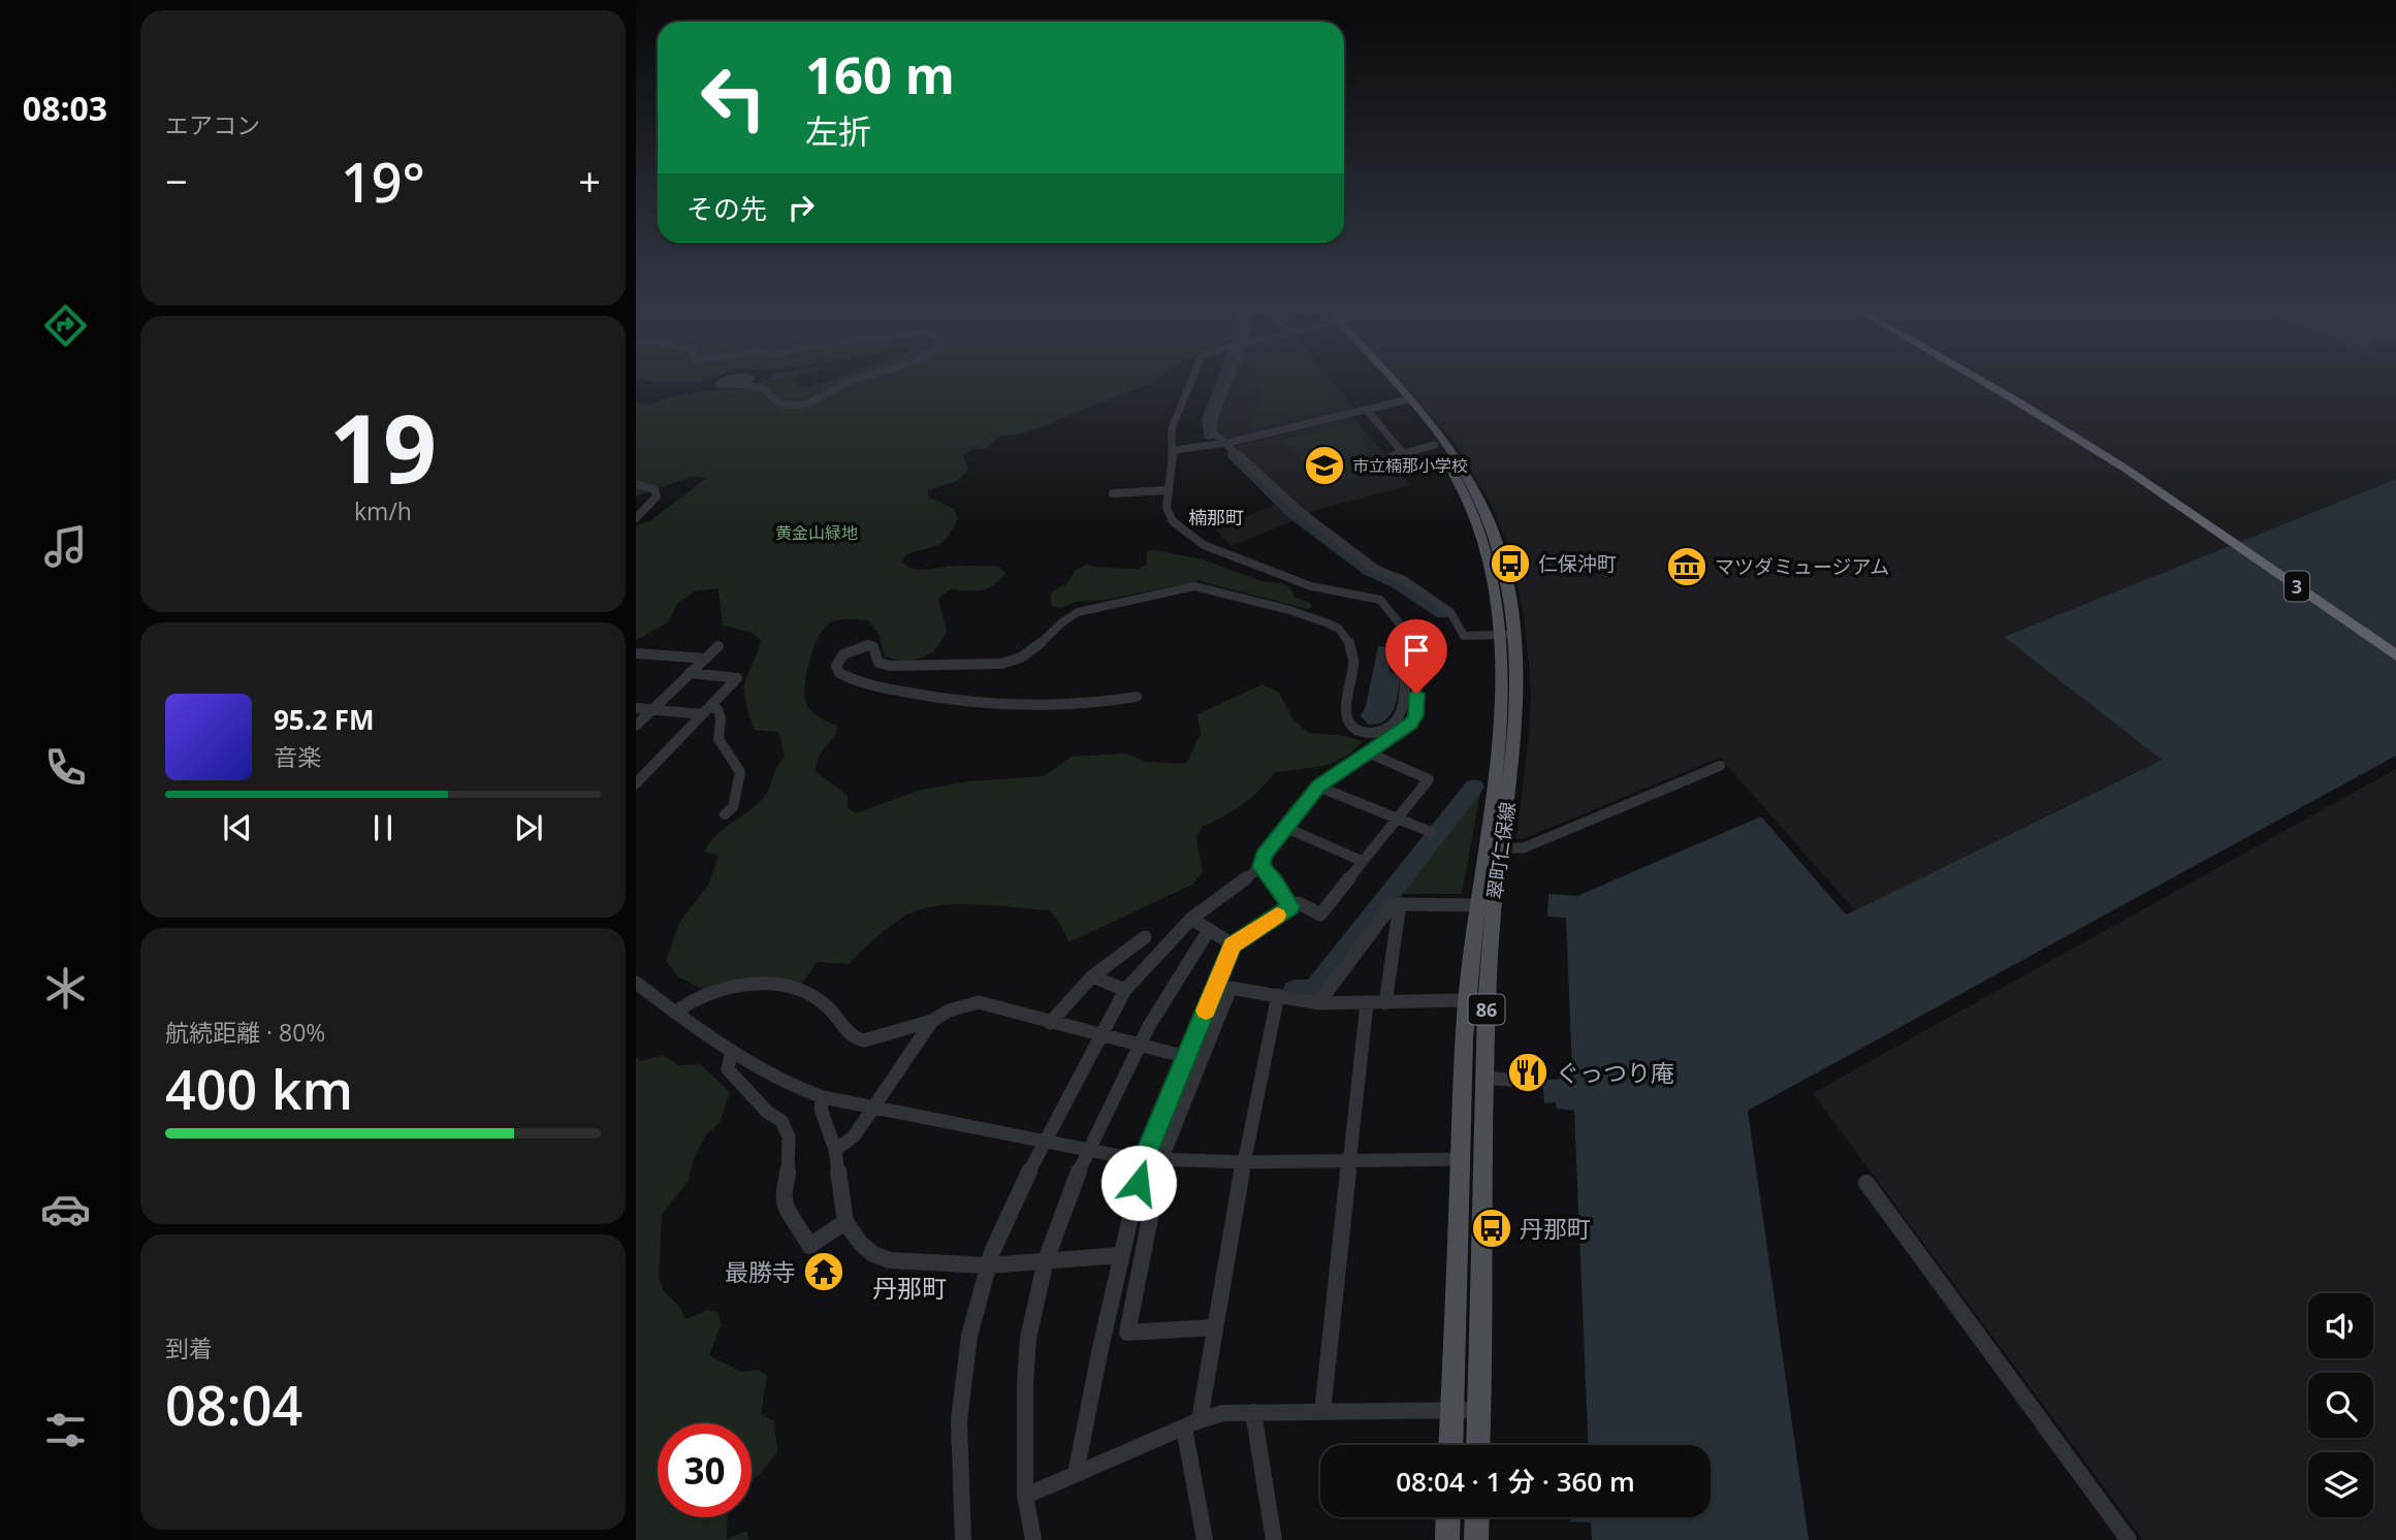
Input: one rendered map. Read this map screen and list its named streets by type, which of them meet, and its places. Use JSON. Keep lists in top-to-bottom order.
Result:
{
  "streets": {
    "highway": ["3"],
    "main road": ["翠町仁保線", "86"]
  },
  "districts": ["楠那町", "丹那町"],
  "parks": ["黄金山緑地"],
  "places": {
    "school or university": ["市立楠那小学校"],
    "bus stop": ["仁保沖町", "丹那町"],
    "museum": ["マツダミュージアム"],
    "restaurant": ["ぐっつり庵"],
    "temple": ["最勝寺"]
  },
  "page": {
    "tabs": "08:03",
    "tile": [
      "エアコン",
      ["19", "km/h"],
      ["航続距離 · 80%", "400 km"],
      ["到着", "08:04"]
    ],
    "turn": ["160 m", "左折"],
    "heat": ["−", "19°", "+"],
    "then": "その先",
    "song": ["95.2 FM", "音楽"],
    "limit": "30",
    "trip": "08:04 · 1 分 · 360 m"
  }
}
